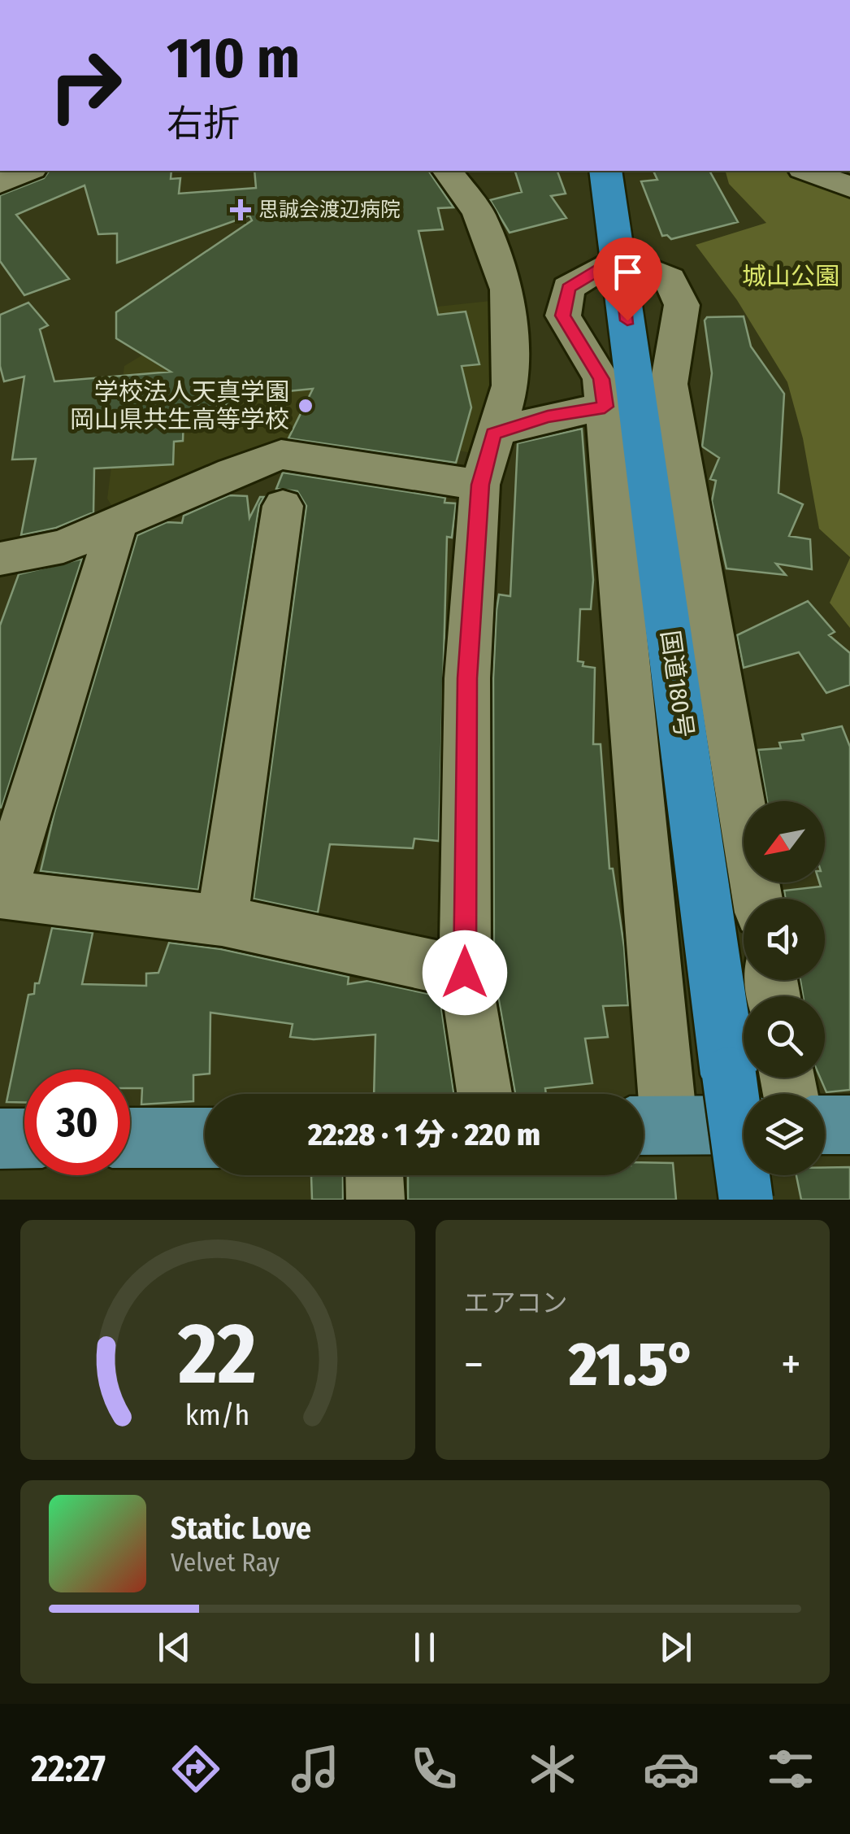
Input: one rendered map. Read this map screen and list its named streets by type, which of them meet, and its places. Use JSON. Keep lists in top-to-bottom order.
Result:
{
  "streets": {
    "highway": ["国道180号"]
  },
  "parks": ["城山公園"],
  "places": {
    "health": ["思誠会渡辺病院"],
    "other": ["学校法人天真学園 岡山県共生高等学校"]
  },
  "north": "bottom left",
  "page": {
    "turn": ["110 m", "右折"],
    "limit": "30",
    "trip": "22:28 · 1 分 · 220 m",
    "tile": "エアコン",
    "heat": ["−", "21.5°", "+"],
    "song": ["Static Love", "Velvet Ray"],
    "tabs": "22:27",
    "gauge": ["22", "km/h"]
  }
}
